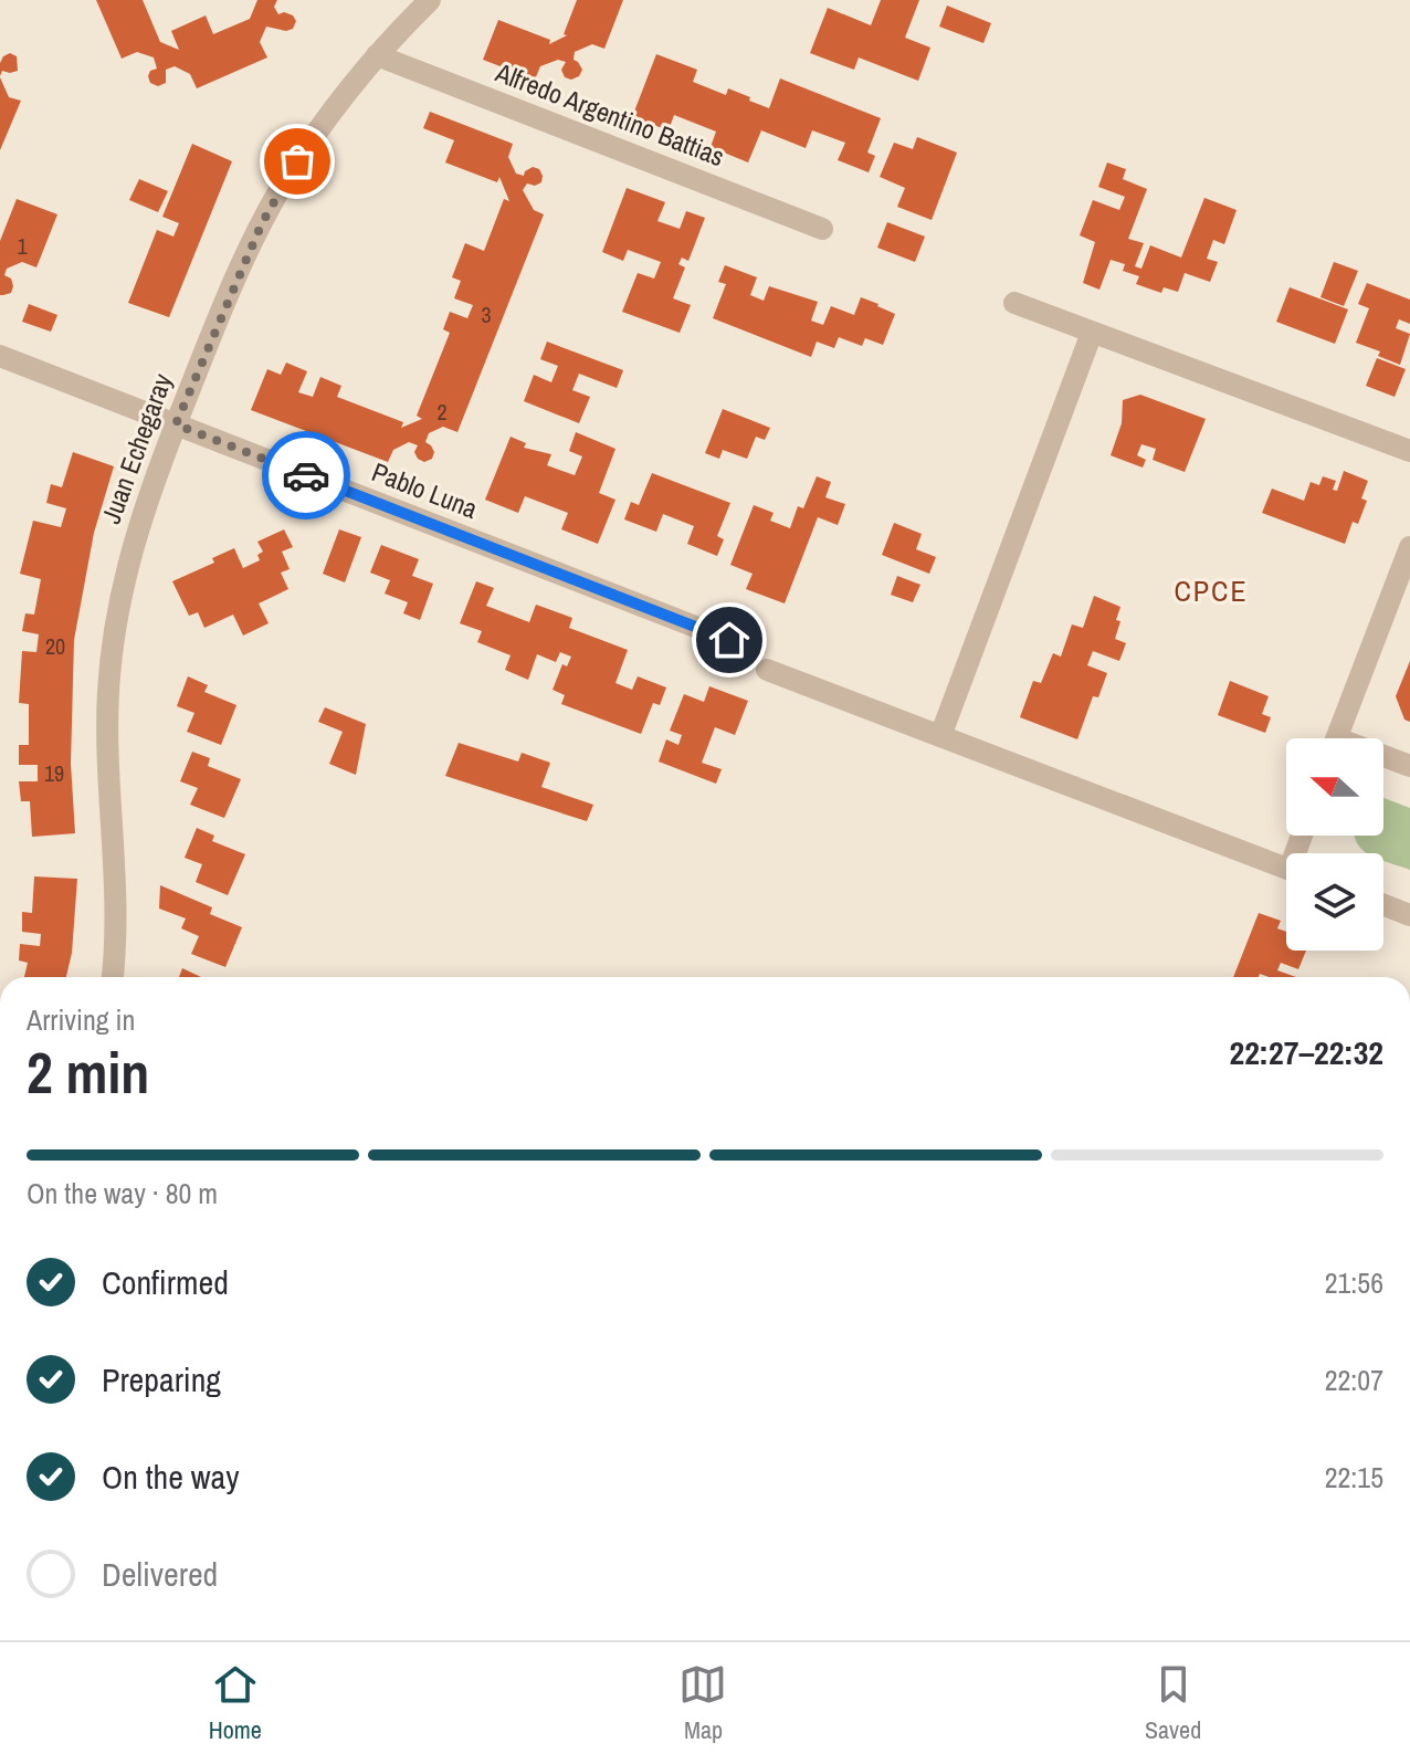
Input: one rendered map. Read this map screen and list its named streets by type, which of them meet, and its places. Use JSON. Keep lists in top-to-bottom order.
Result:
{
  "streets": {
    "street": ["Alfredo Argentino Battias", "Juan Echegaray", "Pablo Luna"]
  },
  "crossings": [
    ["Alfredo Argentino Battias", "Juan Echegaray"],
    ["Juan Echegaray", "Pablo Luna"]
  ],
  "districts": ["CPCE"],
  "house_numbers": [
    "1",
    "3",
    "2",
    "20",
    "19"
  ],
  "north": "left",
  "page": {
    "heading": ["2 min", "Arriving in", "22:27–22:32"],
    "bar": "On the way · 80 m",
    "list": [
      ["Confirmed", "21:56"],
      ["Preparing", "22:07"],
      ["On the way", "22:15"],
      "Delivered"
    ],
    "tabs": ["Home", "Map", "Saved"]
  }
}
